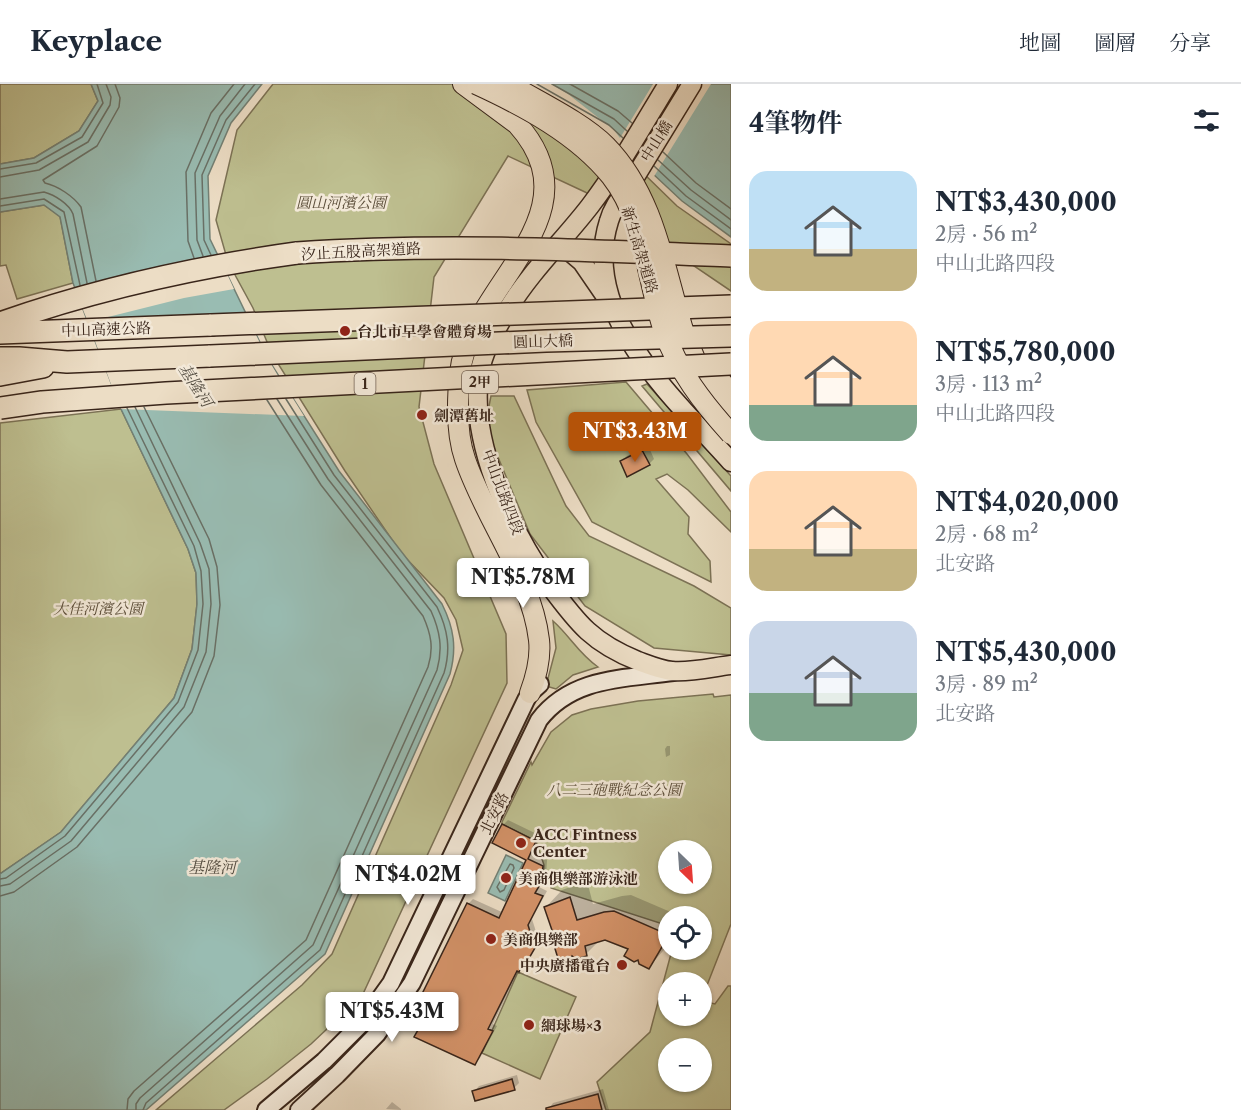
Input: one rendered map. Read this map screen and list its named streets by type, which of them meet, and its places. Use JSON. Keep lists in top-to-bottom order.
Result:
{
  "streets": {
    "highway": [
      "新生高架道路",
      "汐止五股高架道路",
      "中山高速公路",
      "圓山大橋",
      "1"
    ],
    "main road": [
      "中山橋",
      "2甲",
      "中山北路四段",
      "北安路"
    ]
  },
  "crossings": [
    ["中山橋", "中山北路四段"],
    ["中山高速公路", "圓山大橋"],
    ["中山北路四段", "北安路"]
  ],
  "water": ["基隆河"],
  "parks": ["圓山河濱公園", "大佳河濱公園", "八二三砲戰紀念公園"],
  "places": [
    "台北市早學會體育場",
    "劍潭舊址",
    "ACC Fintness Center",
    "美商俱樂部游泳池",
    "美商俱樂部",
    "中央廣播電台",
    "網球場×3"
  ],
  "north": "bottom right",
  "page": {
    "header": "Keyplace",
    "nav": ["地圖", "圖層", "分享"],
    "heading": "4筆物件",
    "list": [
      {
        "name": "NT$3,430,000",
        "note": "2房 · 56 m² · 中山北路四段"
      },
      {
        "name": "NT$5,780,000",
        "note": "3房 · 113 m² · 中山北路四段"
      },
      {
        "name": "NT$4,020,000",
        "note": "2房 · 68 m² · 北安路"
      },
      {
        "name": "NT$5,430,000",
        "note": "3房 · 89 m² · 北安路"
      }
    ],
    "price": [
      "NT$3.43M",
      "NT$5.78M",
      "NT$4.02M",
      "NT$5.43M"
    ],
    "map_buttons": ["+", "−"]
  }
}
